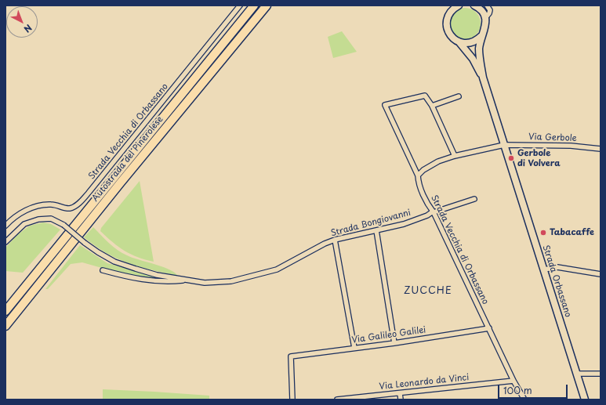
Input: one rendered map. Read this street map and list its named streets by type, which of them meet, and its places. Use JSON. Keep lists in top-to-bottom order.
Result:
{
  "streets": {
    "highway": ["Autostrada del Pinerolese"],
    "main road": ["Strada Orbassano"],
    "street": [
      "Strada Vecchia di Orbassano",
      "Via Gerbole",
      "Strada Bongiovanni",
      "Via Galileo Galilei",
      "Via Leonardo da Vinci"
    ]
  },
  "crossings": [
    ["Strada Vecchia di Orbassano", "Via Gerbole"],
    ["Strada Vecchia di Orbassano", "Strada Bongiovanni"],
    ["Strada Vecchia di Orbassano", "Via Galileo Galilei"],
    ["Strada Vecchia di Orbassano", "Via Leonardo da Vinci"],
    ["Via Gerbole", "Strada Orbassano"]
  ],
  "districts": ["ZUCCHE"],
  "places": ["Gerbole di Volvera", "Tabacaffe"],
  "scale_bar": "100 m",
  "north": "bottom right"
}
